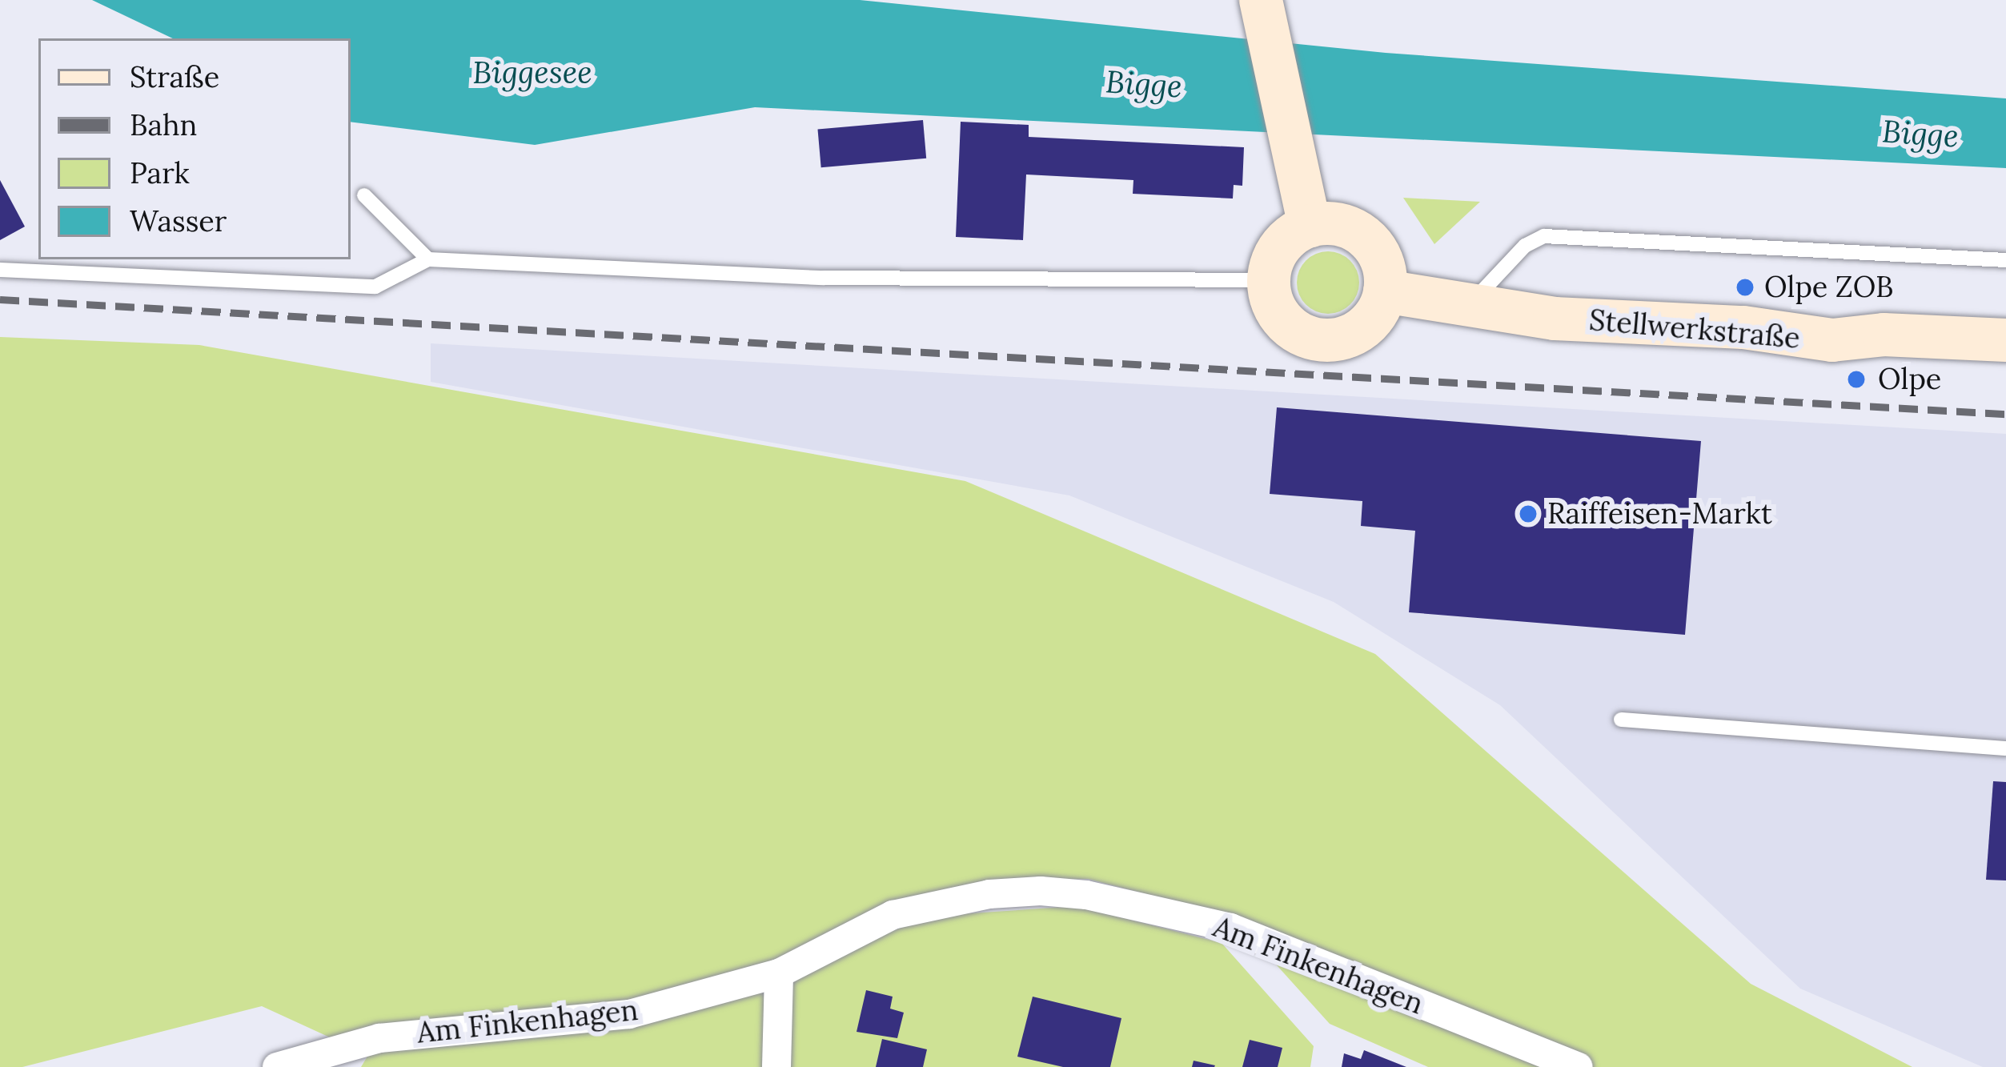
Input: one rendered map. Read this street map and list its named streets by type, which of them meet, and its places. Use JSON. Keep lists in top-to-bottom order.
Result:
{
  "streets": {
    "main road": ["Stellwerkstraße"],
    "street": ["Am Finkenhagen"]
  },
  "water": ["Biggesee", "Bigge"],
  "places": ["Olpe ZOB", "Olpe", "Raiffeisen-Markt"],
  "legend": [
    "Straße",
    "Bahn",
    "Park",
    "Wasser"
  ]
}
